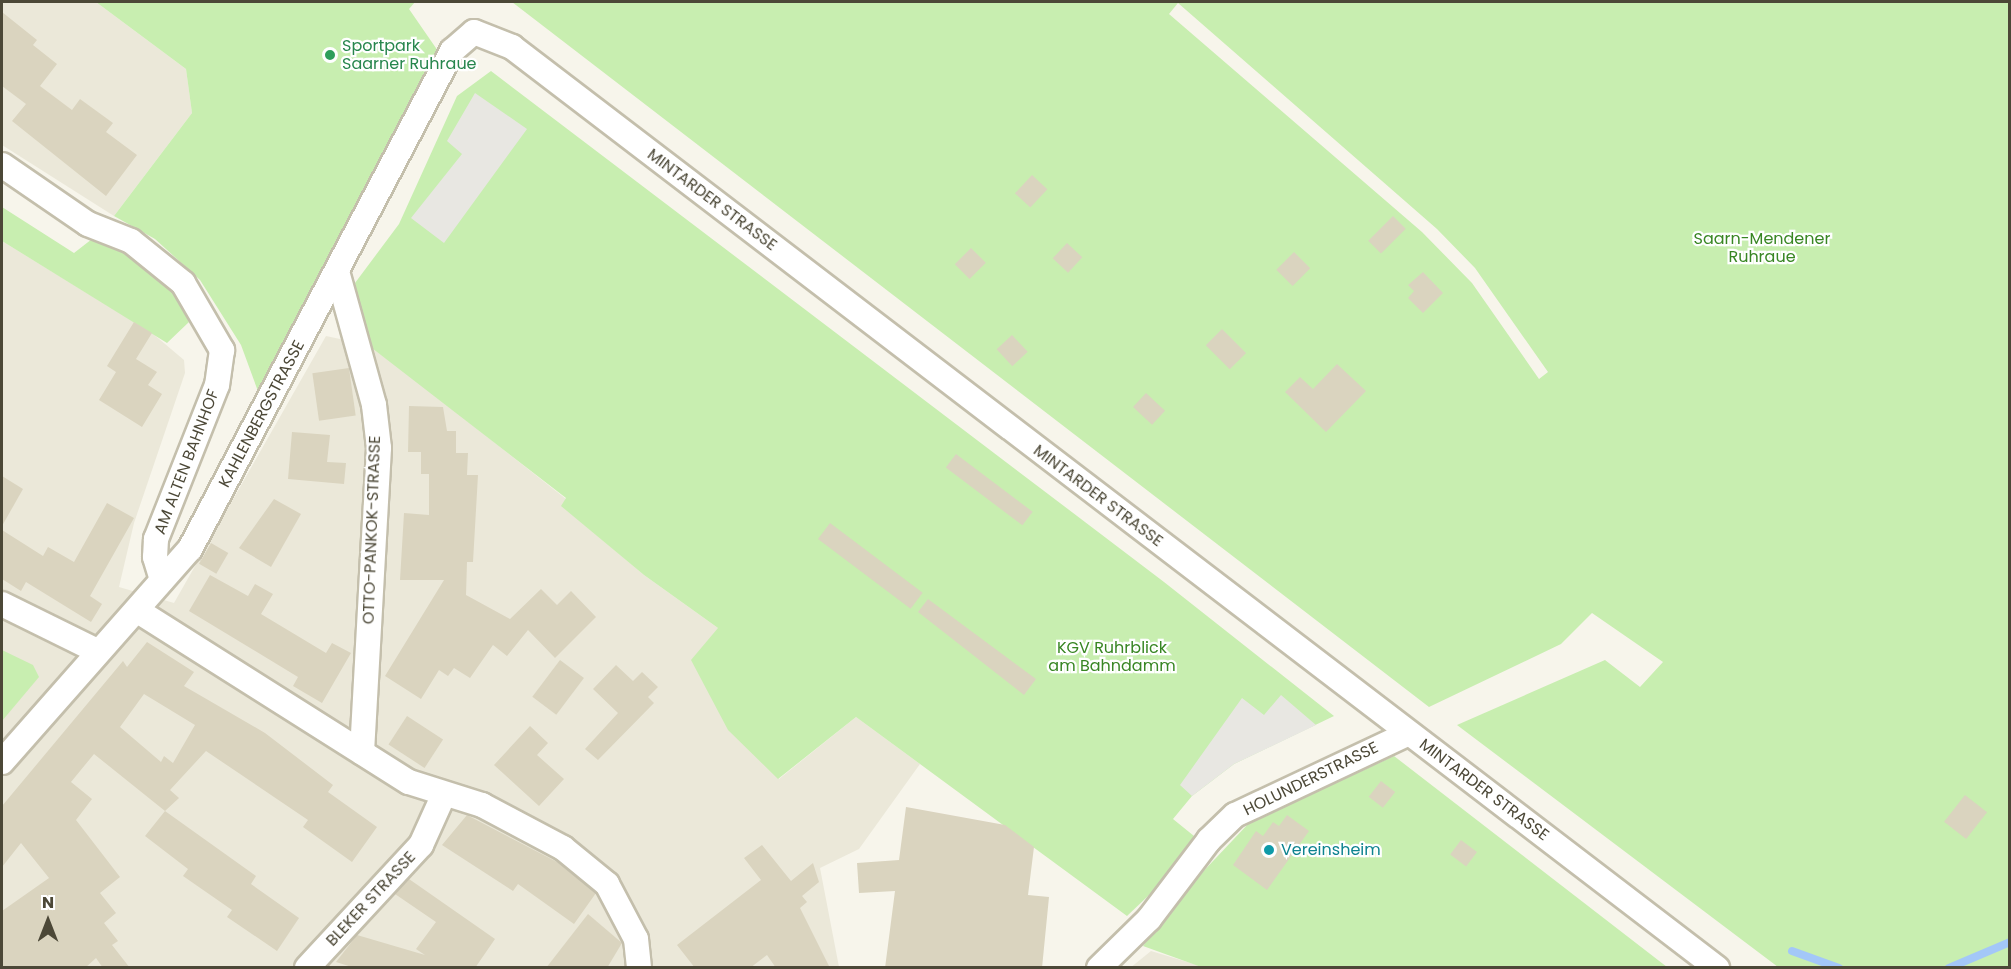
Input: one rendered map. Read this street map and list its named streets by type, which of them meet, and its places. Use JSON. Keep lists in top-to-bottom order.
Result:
{
  "streets": {
    "street": [
      "MINTARDER STRASSE",
      "KAHLENBERGSTRASSE",
      "AM ALTEN BAHNHOF",
      "OTTO-PANKOK-STRASSE",
      "HOLUNDERSTRASSE",
      "BLEKER STRASSE"
    ]
  },
  "crossings": [
    ["MINTARDER STRASSE", "KAHLENBERGSTRASSE"],
    ["MINTARDER STRASSE", "HOLUNDERSTRASSE"],
    ["KAHLENBERGSTRASSE", "AM ALTEN BAHNHOF"],
    ["KAHLENBERGSTRASSE", "OTTO-PANKOK-STRASSE"]
  ],
  "parks": ["Saarn-Mendener Ruhraue", "KGV Ruhrblick am Bahndamm"],
  "places": ["Sportpark Saarner Ruhraue", "Vereinsheim"],
  "north": "top"
}
